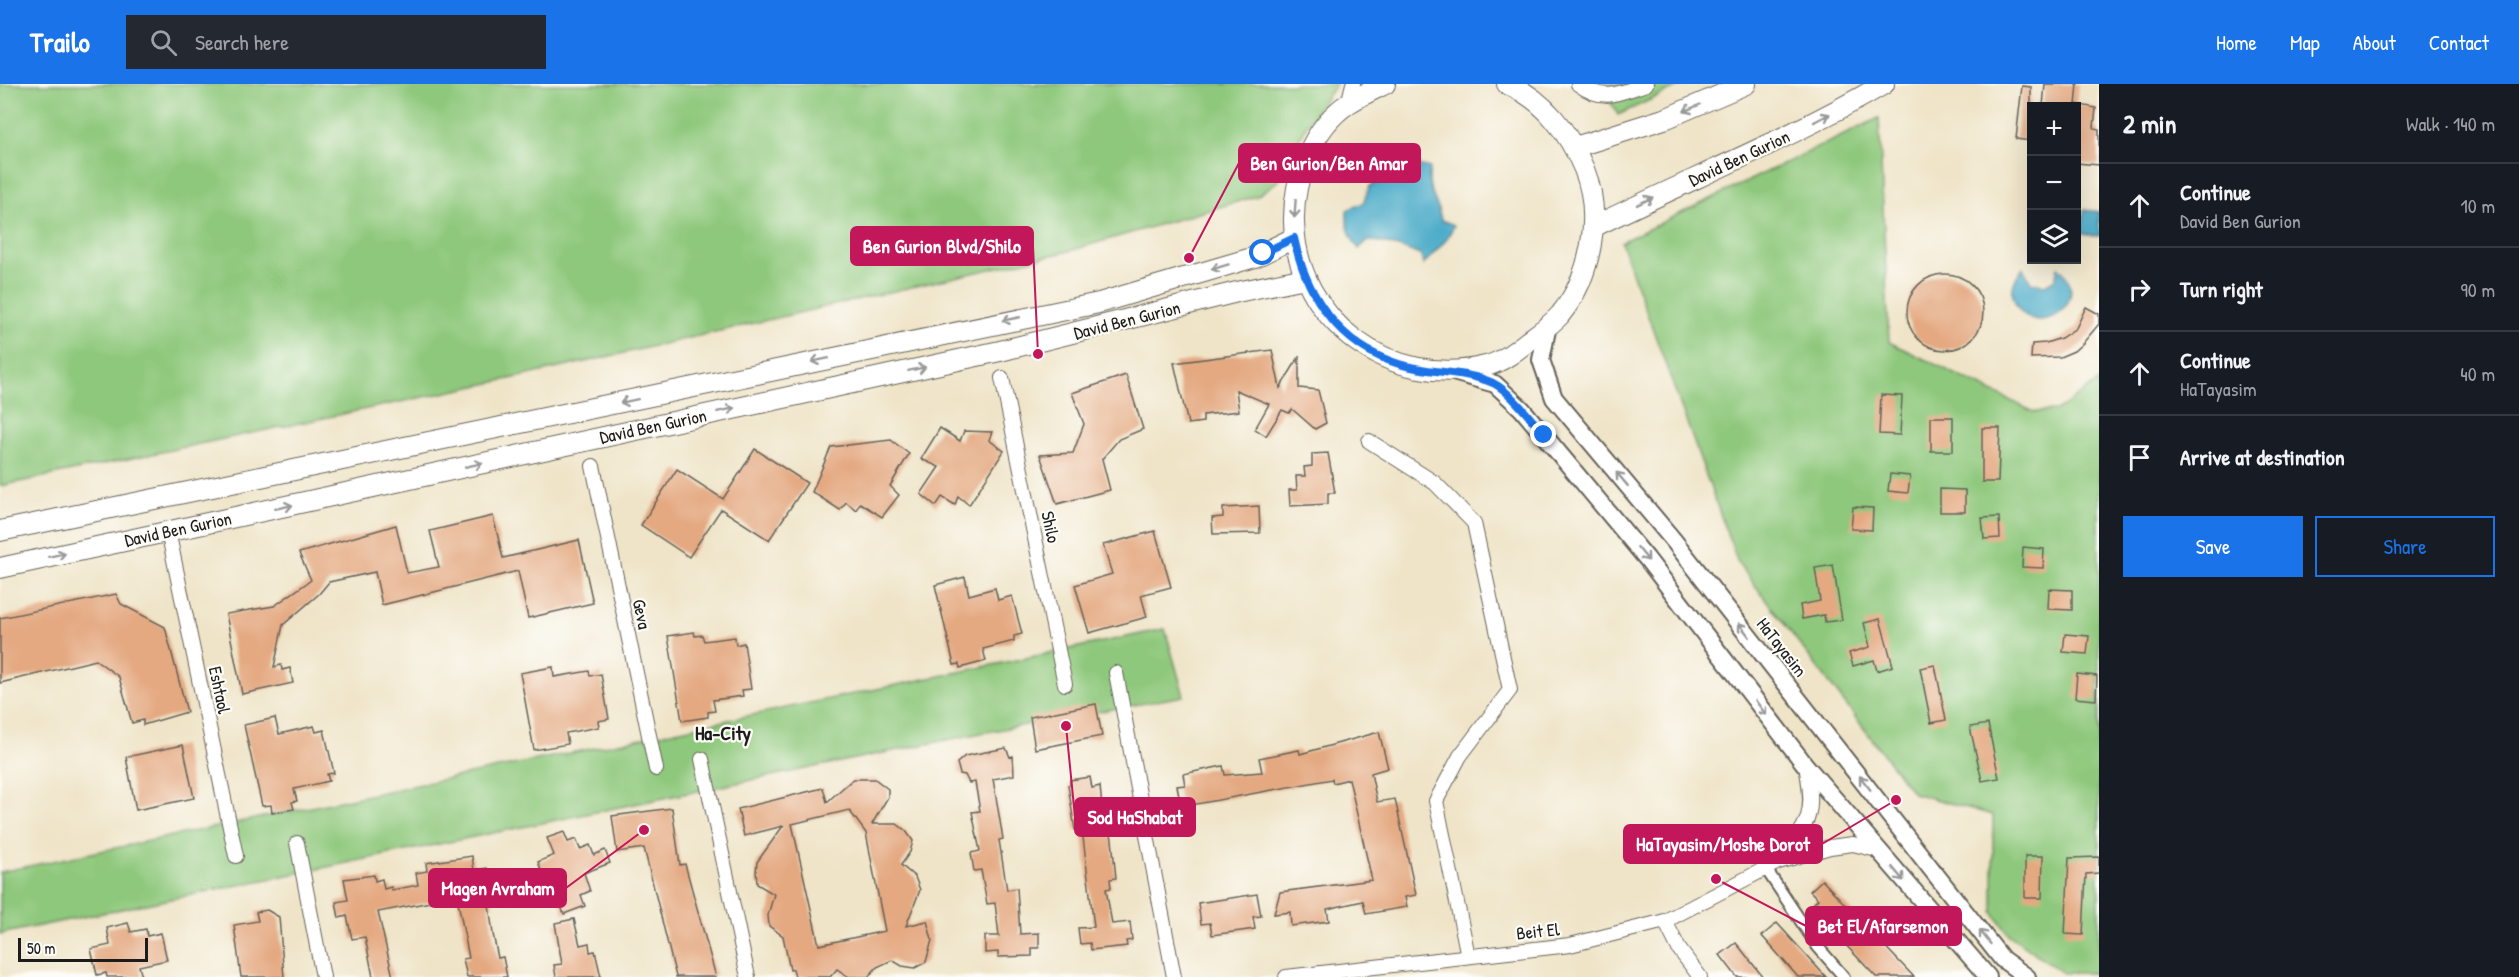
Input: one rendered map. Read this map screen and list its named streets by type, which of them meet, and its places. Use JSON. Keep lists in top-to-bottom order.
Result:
{
  "streets": {
    "main road": ["David Ben Gurion"],
    "street": [
      "Shilo",
      "Geva",
      "HaTayasim",
      "Eshtaol",
      "Beit El"
    ]
  },
  "crossings": [
    ["David Ben Gurion", "Eshtaol"]
  ],
  "districts": ["Ha-City"],
  "places": [
    "Ben Gurion/Ben Amar",
    "Ben Gurion Blvd/Shilo",
    "Sod HaShabat",
    "HaTayasim/Moshe Dorot",
    "Magen Avraham",
    "Bet El/Afarsemon"
  ],
  "scale_bar": "50 m",
  "page": {
    "header": "Trailo",
    "search": "Search here",
    "nav": [
      "Home",
      "Map",
      "About",
      "Contact"
    ],
    "heading": ["2 min", "Walk · 140 m"],
    "map_buttons": ["+", "−"],
    "list": [
      ["Continue", "David Ben Gurion", "10 m"],
      ["Turn right", "90 m"],
      ["Continue", "HaTayasim", "40 m"],
      "Arrive at destination"
    ],
    "buttons": ["Save", "Share"],
    "scale": "50 m"
  }
}
